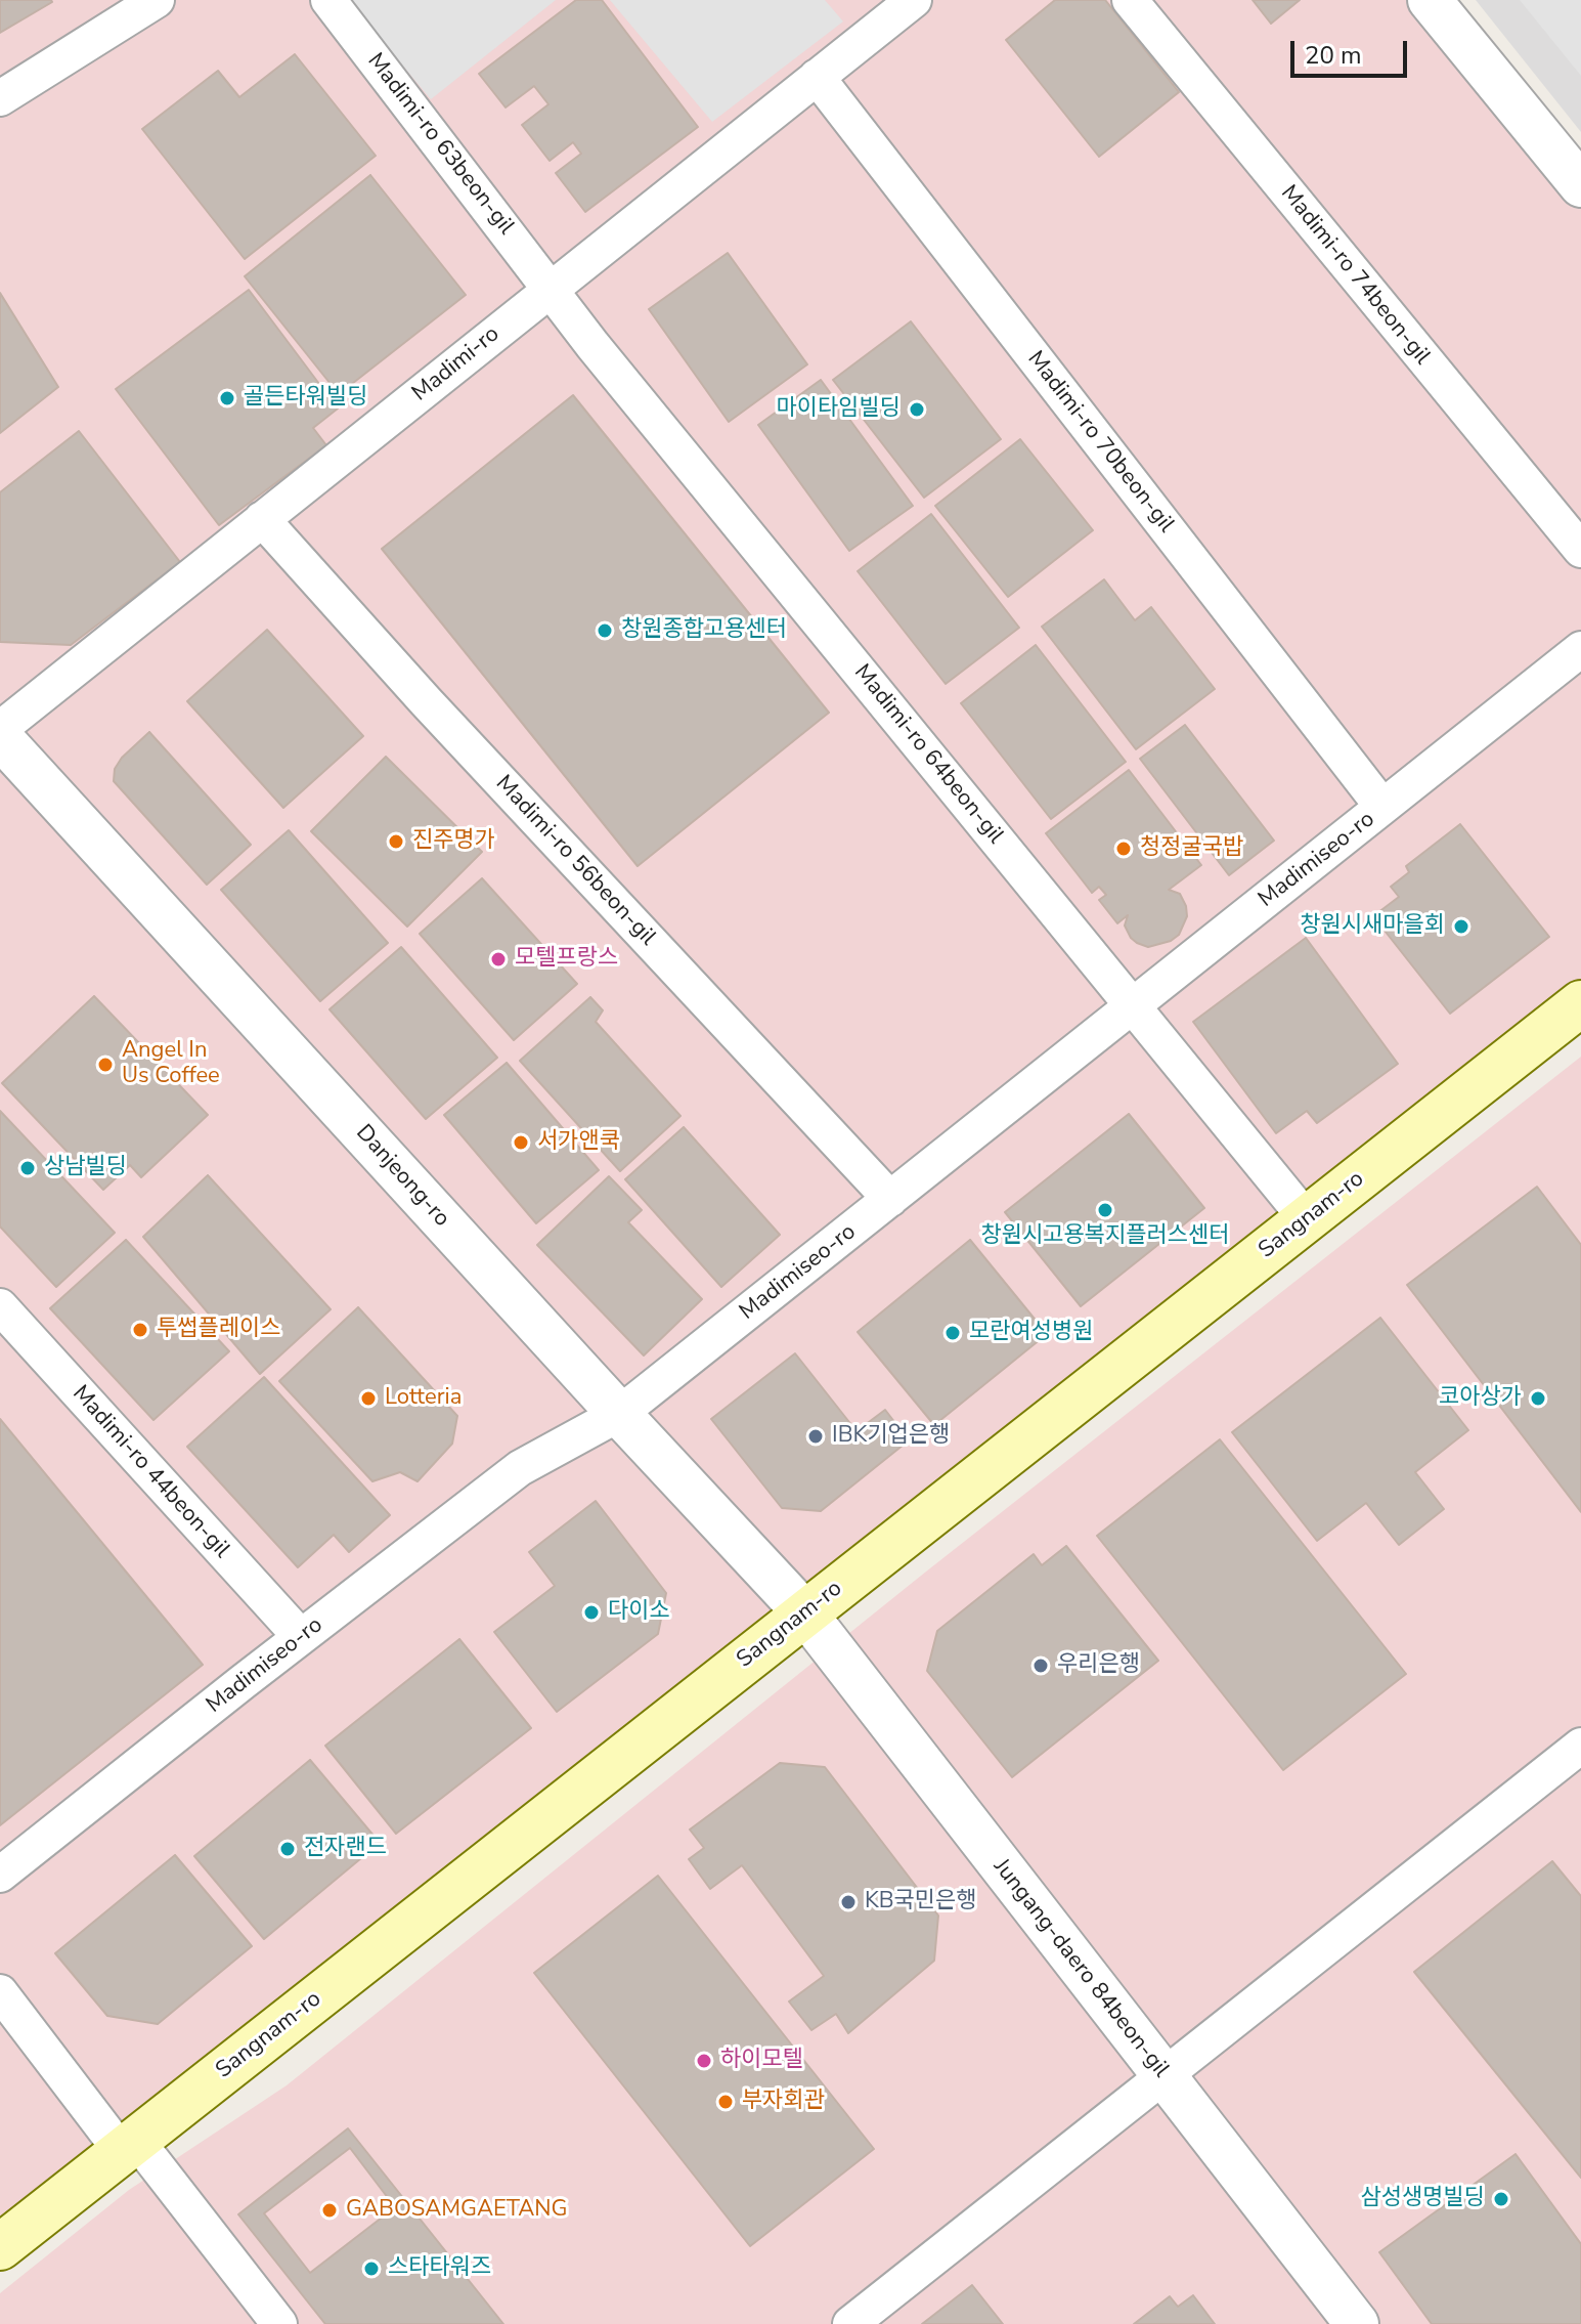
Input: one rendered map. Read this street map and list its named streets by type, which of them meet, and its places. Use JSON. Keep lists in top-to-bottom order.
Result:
{
  "streets": {
    "main road": ["Sangnam-ro"],
    "street": [
      "Madimi-ro 63beon-gil",
      "Madimi-ro 74beon-gil",
      "Madimi-ro",
      "Madimi-ro 70beon-gil",
      "Madimi-ro 64beon-gil",
      "Madimiseo-ro",
      "Madimi-ro 56beon-gil",
      "Danjeong-ro",
      "Madimi-ro 44beon-gil",
      "Jungang-daero 84beon-gil"
    ]
  },
  "crossings": [
    ["Madimi-ro 63beon-gil", "Madimi-ro"],
    ["Madimi-ro 63beon-gil", "Madimi-ro 64beon-gil"],
    ["Madimi-ro", "Madimi-ro 70beon-gil"],
    ["Madimi-ro", "Madimi-ro 64beon-gil"],
    ["Madimi-ro", "Madimi-ro 56beon-gil"],
    ["Madimi-ro 70beon-gil", "Madimiseo-ro"],
    ["Madimi-ro 64beon-gil", "Madimiseo-ro"],
    ["Madimi-ro 64beon-gil", "Sangnam-ro"],
    ["Madimiseo-ro", "Madimi-ro 56beon-gil"],
    ["Madimiseo-ro", "Danjeong-ro"],
    ["Madimiseo-ro", "Madimi-ro 44beon-gil"],
    ["Danjeong-ro", "Sangnam-ro"],
    ["Danjeong-ro", "Jungang-daero 84beon-gil"],
    ["Sangnam-ro", "Jungang-daero 84beon-gil"]
  ],
  "places": [
    "골든타워빌딩",
    "마이타임빌딩",
    "창원종합고용센터",
    "진주명가",
    "청정굴국밥",
    "창원시새마을회",
    "모텔프랑스",
    "Angel In Us Coffee",
    "서가앤쿡",
    "상남빌딩",
    "창원시고용복지플러스센터",
    "투썹플레이스",
    "모란여성병원",
    "Lotteria",
    "코아상가",
    "IBK기업은행",
    "다이소",
    "우리은행",
    "전자랜드",
    "KB국민은행",
    "하이모텔",
    "부자회관",
    "삼성생명빌딩",
    "GABOSAMGAETANG",
    "스타타워즈"
  ],
  "scale_bar": "20 m"
}
